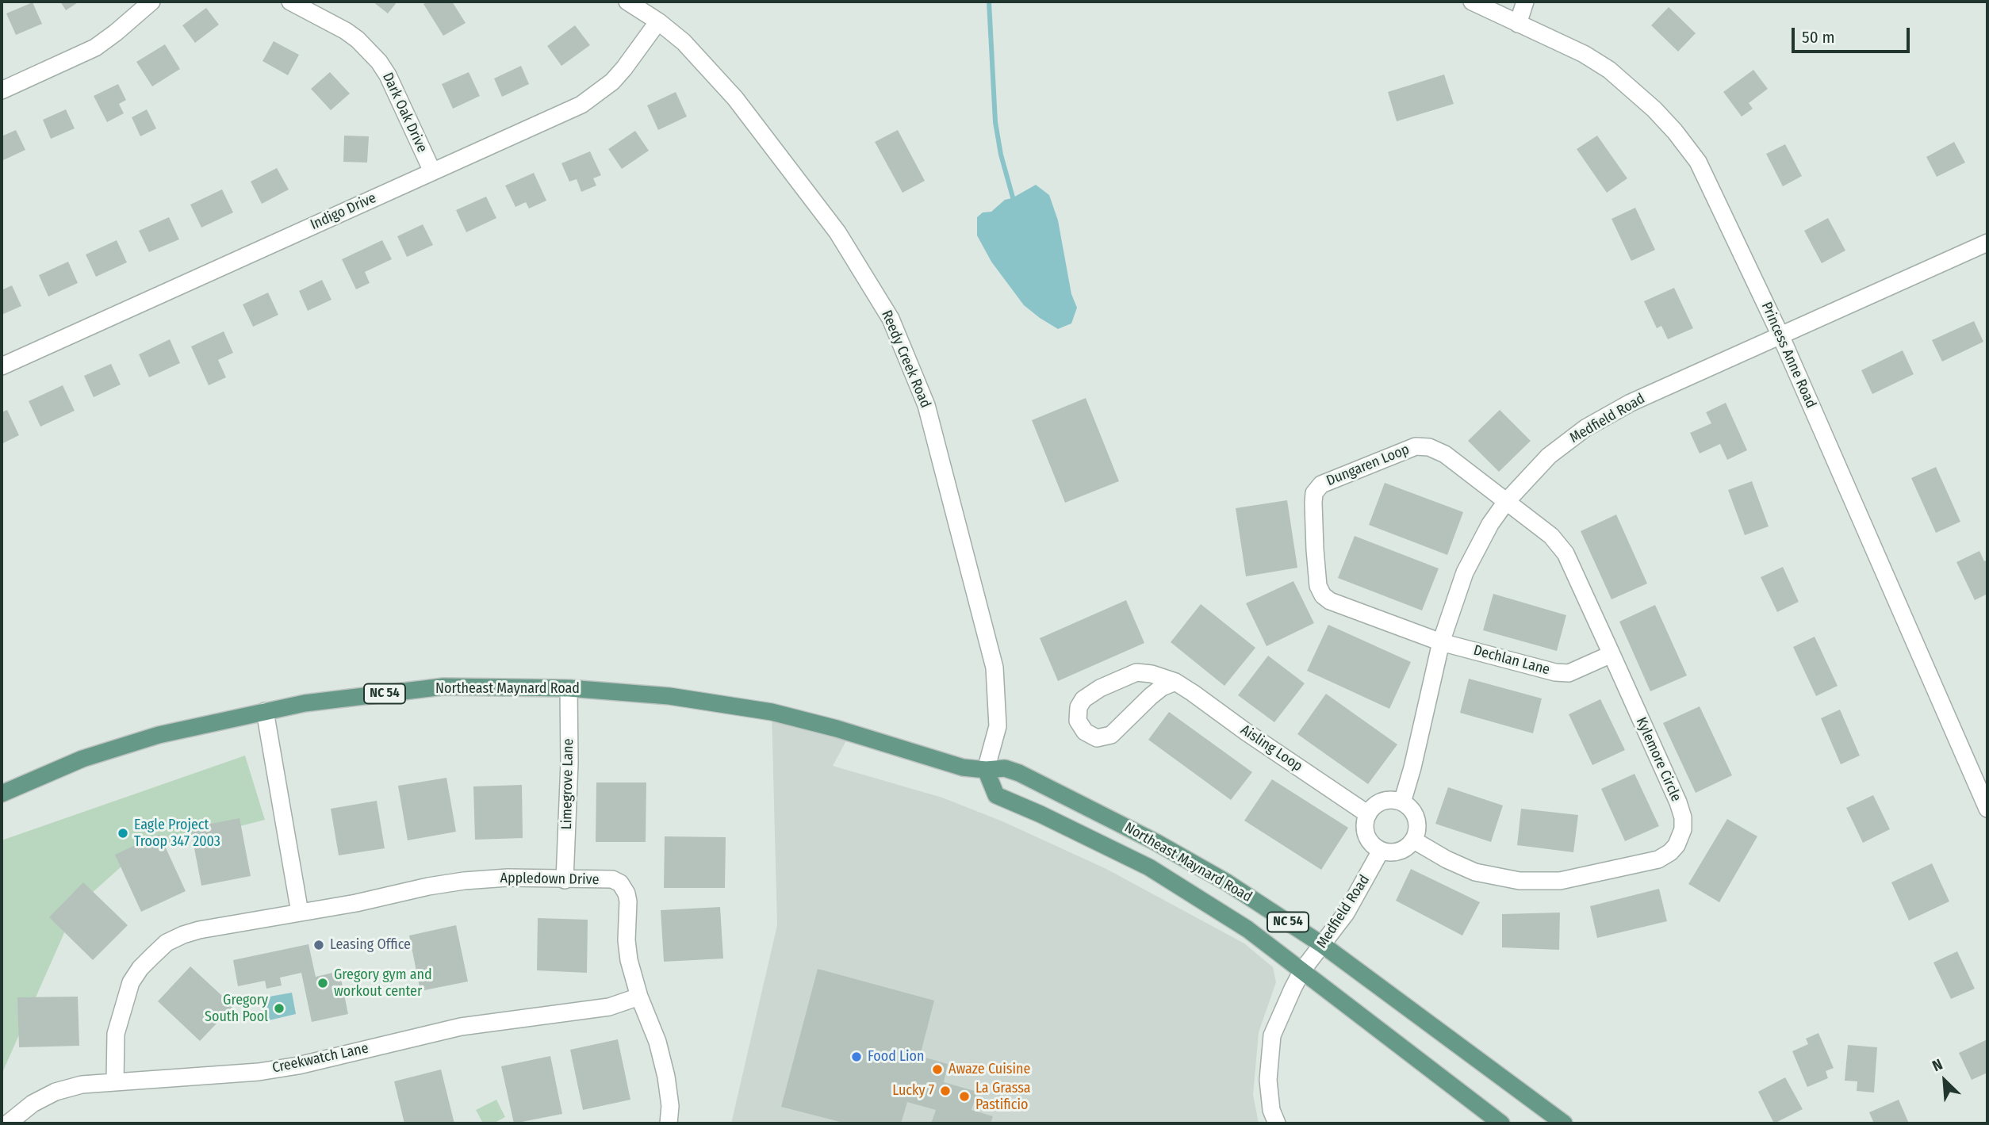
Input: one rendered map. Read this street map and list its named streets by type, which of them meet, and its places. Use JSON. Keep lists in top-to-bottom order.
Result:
{
  "streets": {
    "main road": ["Northeast Maynard Road", "NC 54"],
    "street": [
      "Dark Oak Drive",
      "Indigo Drive",
      "Princess Anne Road",
      "Reedy Creek Road",
      "Medfield Road",
      "Dungaren Loop",
      "Dechlan Lane",
      "Aisling Loop",
      "Kylemore Circle",
      "Limegrove Lane",
      "Appledown Drive",
      "Creekwatch Lane"
    ]
  },
  "crossings": [
    ["Dark Oak Drive", "Indigo Drive"],
    ["Indigo Drive", "Reedy Creek Road"],
    ["Princess Anne Road", "Medfield Road"],
    ["Reedy Creek Road", "Northeast Maynard Road"],
    ["Medfield Road", "Dungaren Loop"],
    ["Medfield Road", "Dechlan Lane"],
    ["Medfield Road", "Northeast Maynard Road"],
    ["Medfield Road", "Aisling Loop"],
    ["Medfield Road", "Kylemore Circle"],
    ["Dungaren Loop", "Dechlan Lane"],
    ["Dungaren Loop", "Kylemore Circle"],
    ["Dechlan Lane", "Kylemore Circle"],
    ["Northeast Maynard Road", "Limegrove Lane"],
    ["Aisling Loop", "Kylemore Circle"],
    ["Limegrove Lane", "Appledown Drive"],
    ["Appledown Drive", "Creekwatch Lane"]
  ],
  "places": [
    "Eagle Project Troop 347 2003",
    "Leasing Office",
    "Gregory gym and workout center",
    "Gregory South Pool",
    "Food Lion",
    "Awaze Cuisine",
    "Lucky 7",
    "La Grassa Pastificio"
  ],
  "scale_bar": "50 m",
  "north": "top left"
}
